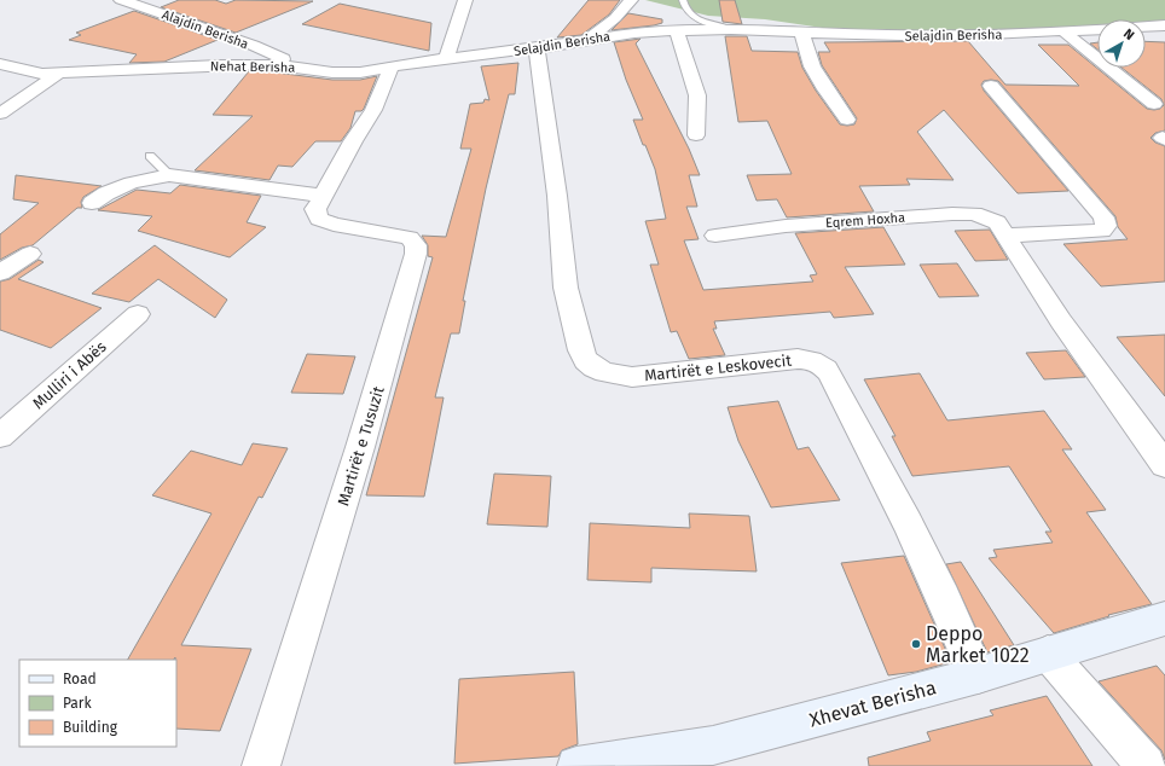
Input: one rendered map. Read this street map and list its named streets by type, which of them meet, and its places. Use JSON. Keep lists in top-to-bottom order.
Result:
{
  "streets": {
    "street": [
      "Alajdin Berisha",
      "Selajdin Berisha",
      "Nehat Berisha",
      "Eqrem Hoxha",
      "Martirët e Leskovecit",
      "Mulliri i Abës",
      "Martirët e Tusuzit",
      "Xhevat Berisha"
    ]
  },
  "crossings": [
    ["Alajdin Berisha", "Nehat Berisha"],
    ["Selajdin Berisha", "Nehat Berisha"],
    ["Selajdin Berisha", "Martirët e Leskovecit"],
    ["Nehat Berisha", "Martirët e Tusuzit"],
    ["Martirët e Leskovecit", "Xhevat Berisha"]
  ],
  "places": ["Deppo Market 1022"],
  "legend": ["Road", "Park", "Building"],
  "north": "top right"
}
